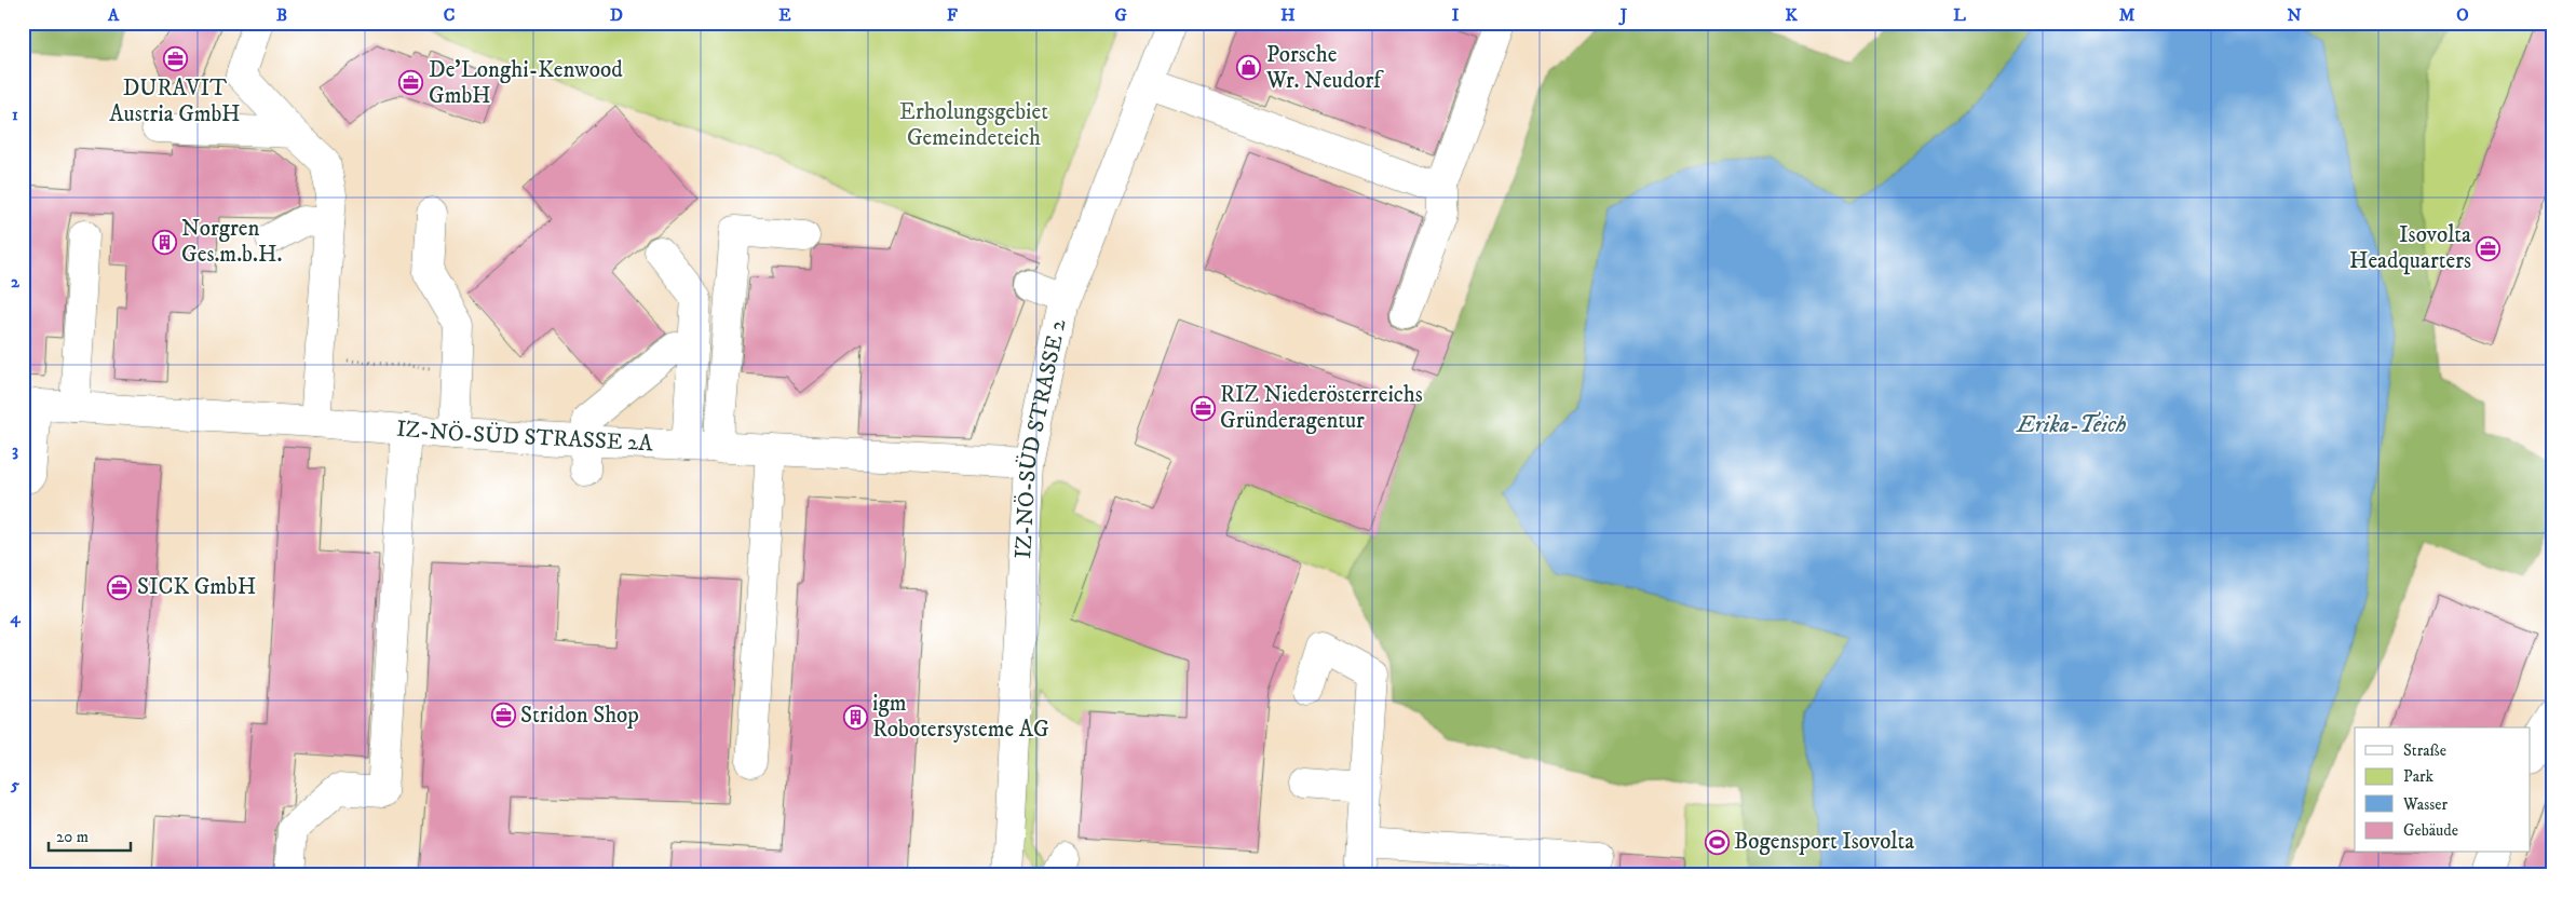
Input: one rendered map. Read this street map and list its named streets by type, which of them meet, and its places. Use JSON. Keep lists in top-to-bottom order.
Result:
{
  "streets": {
    "street": ["IZ-NÖ-SÜD STRASSE 2A", "IZ-NÖ-SÜD STRASSE 2"]
  },
  "crossings": [
    ["IZ-NÖ-SÜD STRASSE 2A", "IZ-NÖ-SÜD STRASSE 2"]
  ],
  "water": ["Erika-Teich"],
  "parks": ["Erholungsgebiet Gemeindeteich"],
  "places": {
    "office": [
      "DURAVIT Austria GmbH",
      "De'Longhi-Kenwood GmbH",
      "Isovolta Headquarters",
      "RIZ Niederösterreichs Gründeragentur",
      "SICK GmbH",
      "Stridon Shop"
    ],
    "shop": ["Porsche Wr. Neudorf"],
    "building": ["Norgren Ges.m.b.H.", "igm Robotersysteme AG"],
    "sports": ["Bogensport Isovolta"]
  },
  "legend": [
    "Straße",
    "Park",
    "Wasser",
    "Gebäude"
  ],
  "scale_bar": "20 m",
  "grid": {
    "columns": [
      "A",
      "B",
      "C",
      "D",
      "E",
      "F",
      "G",
      "H",
      "I",
      "J",
      "K",
      "L",
      "M",
      "N",
      "O"
    ],
    "rows": [
      "1",
      "2",
      "3",
      "4",
      "5"
    ]
  }
}
